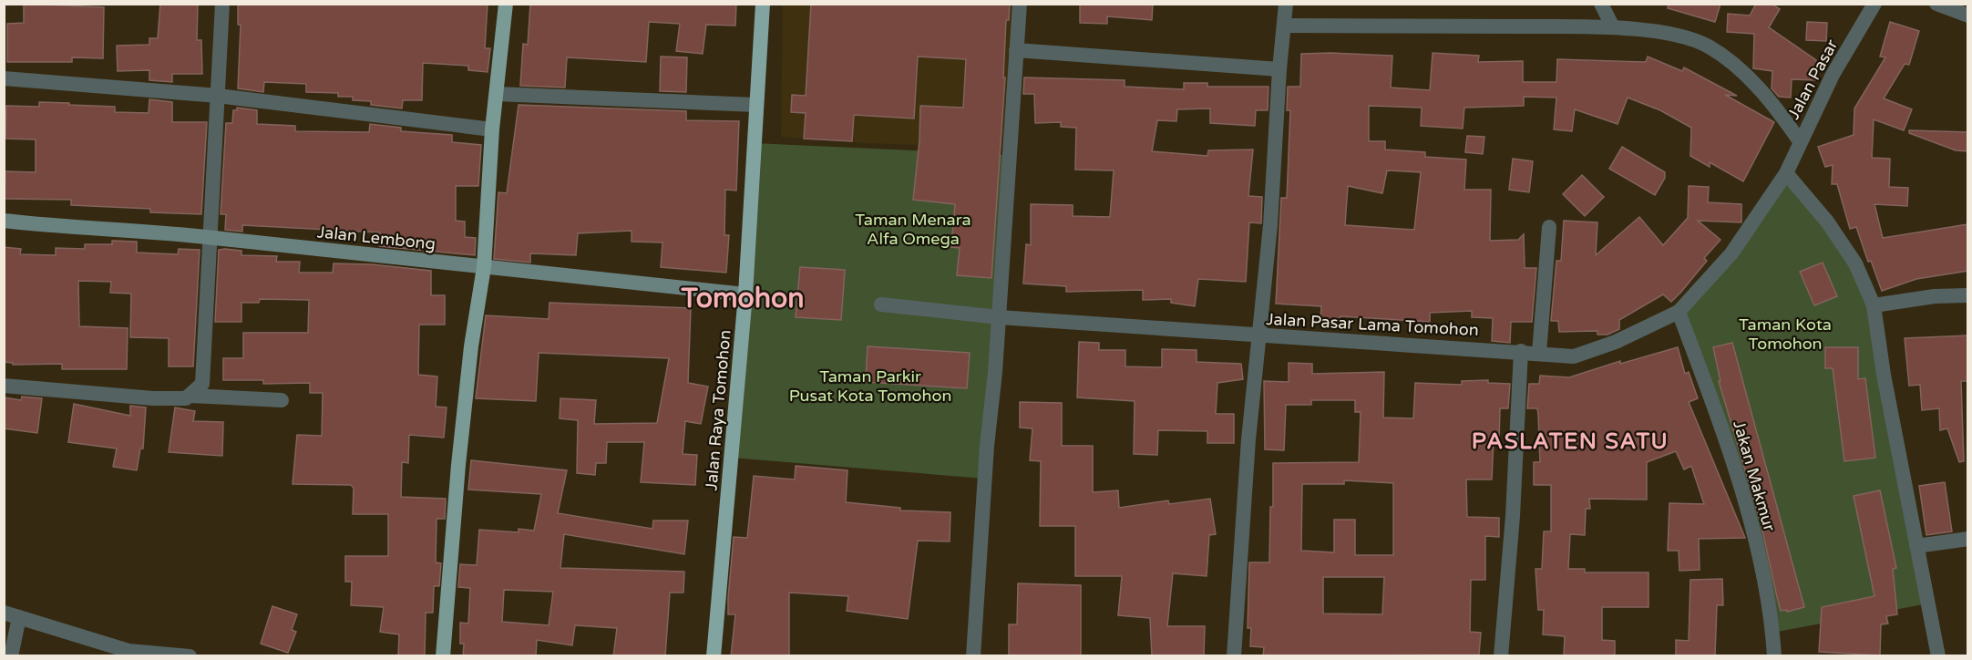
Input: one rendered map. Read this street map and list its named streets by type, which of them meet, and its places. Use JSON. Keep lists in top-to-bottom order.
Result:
{
  "streets": {
    "highway": ["Jalan Raya Tomohon"],
    "main road": ["Jalan Lembong"],
    "street": ["Jalan Pasar", "Jalan Pasar Lama Tomohon", "Jakan Makmur"]
  },
  "crossings": [
    ["Jalan Pasar", "Jalan Pasar Lama Tomohon"],
    ["Jalan Lembong", "Jalan Raya Tomohon"],
    ["Jalan Pasar Lama Tomohon", "Jakan Makmur"]
  ],
  "districts": ["Tomohon", "PASLATEN SATU"],
  "parks": ["Taman Menara Alfa Omega", "Taman Kota Tomohon", "Taman Parkir Pusat Kota Tomohon"]
}
